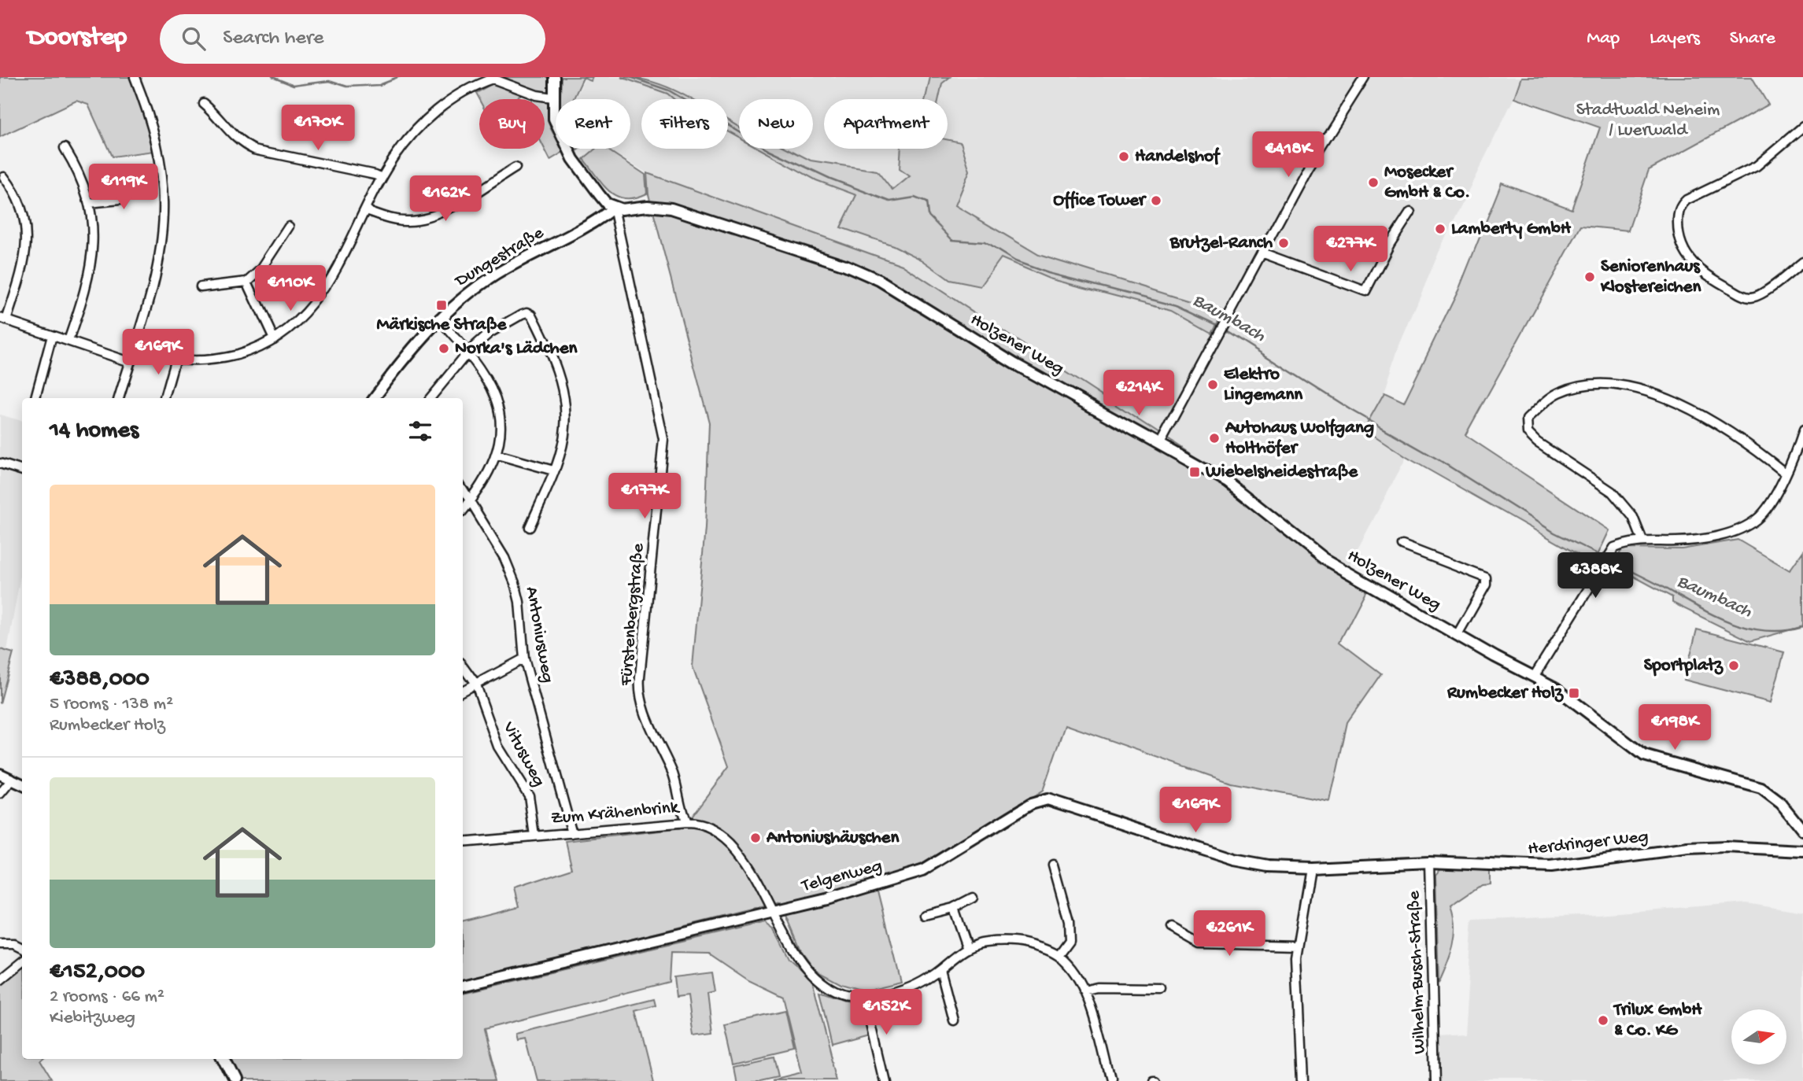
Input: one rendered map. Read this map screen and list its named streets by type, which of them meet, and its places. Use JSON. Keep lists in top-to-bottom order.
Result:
{
  "streets": {
    "main road": [
      "Dungestraße",
      "Holzener Weg",
      "Herdringer Weg",
      "Telgenweg"
    ],
    "street": [
      "Fürstenbergstraße",
      "Antoniusweg",
      "Vitusweg",
      "Zum Krähenbrink",
      "Wilhelm-Busch-Straße"
    ]
  },
  "crossings": [
    ["Dungestraße", "Holzener Weg"],
    ["Dungestraße", "Fürstenbergstraße"],
    ["Holzener Weg", "Fürstenbergstraße"],
    ["Fürstenbergstraße", "Zum Krähenbrink"],
    ["Antoniusweg", "Zum Krähenbrink"],
    ["Vitusweg", "Zum Krähenbrink"],
    ["Zum Krähenbrink", "Telgenweg"],
    ["Herdringer Weg", "Telgenweg"],
    ["Herdringer Weg", "Wilhelm-Busch-Straße"]
  ],
  "water": ["Baumbach"],
  "parks": ["Stadtwald Neheim / Luerwald"],
  "places": {
    "other": [
      "Handelshof",
      "Mosecker GmbH & Co.",
      "Office Tower",
      "Lamberty GmbH",
      "Brutzel-Ranch",
      "Seniorenhaus Klostereichen",
      "Norka's Lädchen",
      "Elektro Lingemann",
      "Autohaus Wolfgang Holthöfer",
      "Sportplatz",
      "Antoniushäuschen",
      "Trilux GmbH & Co. KG"
    ],
    "transit": ["Märkische Straße", "Wiebelsheidestraße", "Rumbecker Holz"]
  },
  "north": "right",
  "page": {
    "header": "Doorstep",
    "search": "Search here",
    "nav": ["Map", "Layers", "Share"],
    "chip": [
      "Buy",
      "Rent",
      "Filters",
      "New",
      "Apartment"
    ],
    "price": [
      "€170K",
      "€418K",
      "€119K",
      "€162K",
      "€277K",
      "€110K",
      "€169K",
      "€214K",
      "€177K",
      "€388K",
      "€198K",
      "€169K",
      "€261K",
      "€152K"
    ],
    "heading": "14 homes",
    "list": [
      {
        "name": "€388,000",
        "note": "5 rooms · 138 m² · Rumbecker Holz"
      },
      {
        "name": "€152,000",
        "note": "2 rooms · 66 m² · Kiebitzweg"
      }
    ]
  }
}
